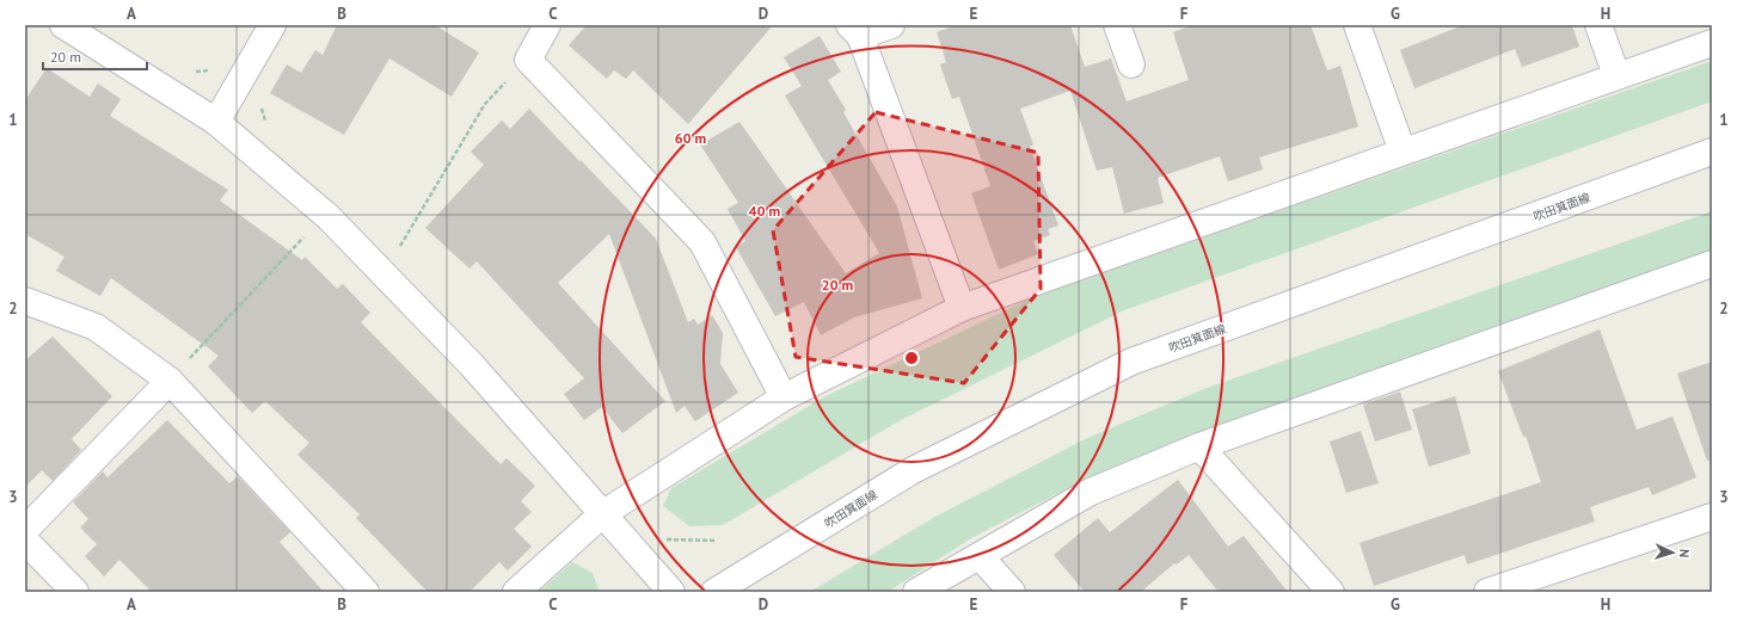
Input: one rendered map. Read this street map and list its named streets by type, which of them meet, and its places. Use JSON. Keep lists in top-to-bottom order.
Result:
{
  "streets": {
    "street": ["吹田箕面線"]
  },
  "scale_bar": "20 m",
  "north": "right",
  "grid": {
    "columns": [
      "A",
      "B",
      "C",
      "D",
      "E",
      "F",
      "G",
      "H"
    ],
    "rows": ["1", "2", "3"]
  },
  "rings": ["60 m", "40 m", "20 m"]
}
